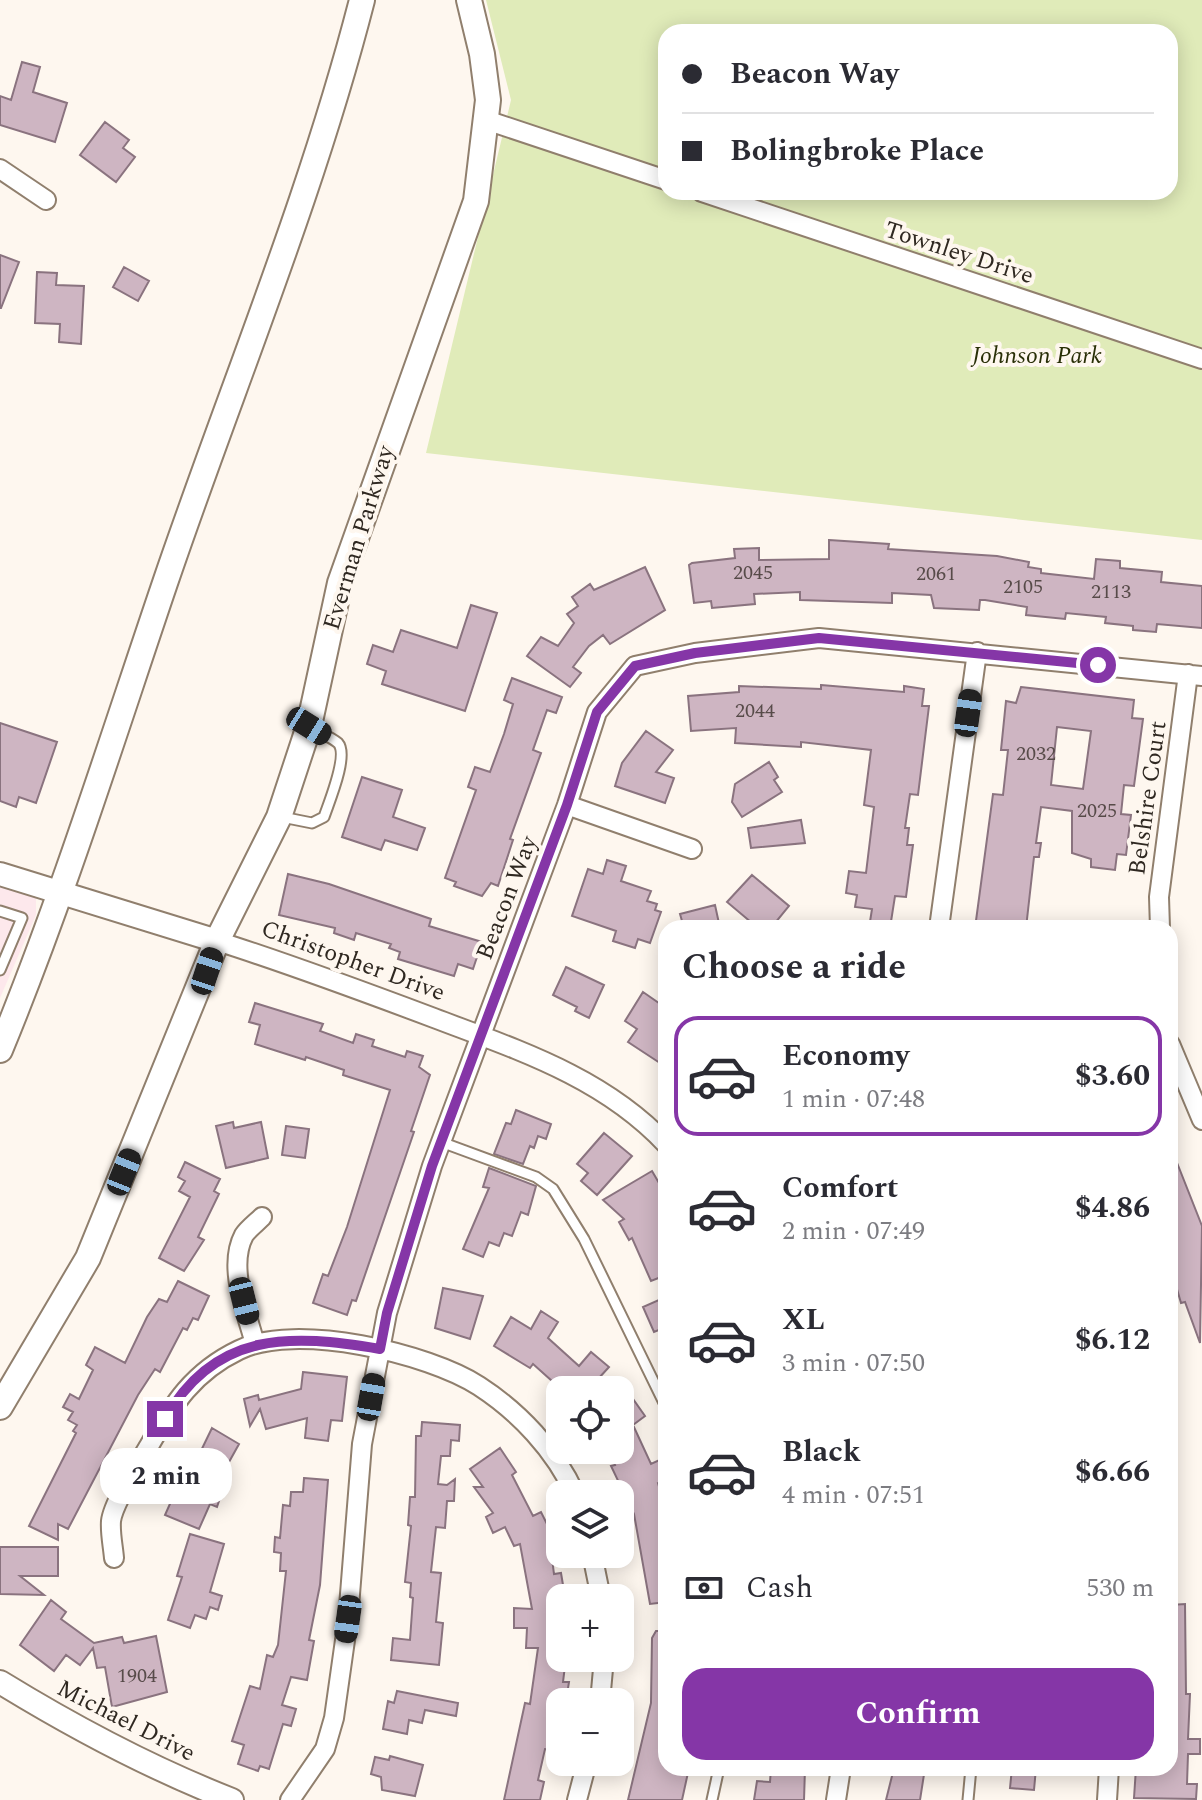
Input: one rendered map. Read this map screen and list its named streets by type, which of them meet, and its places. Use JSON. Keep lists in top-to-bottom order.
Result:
{
  "streets": {
    "main road": ["Everman Parkway"],
    "street": [
      "Townley Drive",
      "Belshire Court",
      "Beacon Way",
      "Christopher Drive",
      "Michael Drive"
    ]
  },
  "crossings": [
    ["Everman Parkway", "Christopher Drive"],
    ["Belshire Court", "Beacon Way"],
    ["Beacon Way", "Christopher Drive"]
  ],
  "parks": ["Johnson Park"],
  "house_numbers": [
    "2045",
    "2061",
    "2105",
    "2113",
    "2044",
    "2032",
    "2025",
    "1904"
  ],
  "page": {
    "banner": ["Beacon Way", "Bolingbroke Place"],
    "heading": "Choose a ride",
    "list": [
      {
        "name": "Economy",
        "note": "1 min · 07:48",
        "value": "$3.60"
      },
      {
        "name": "Comfort",
        "note": "2 min · 07:49",
        "value": "$4.86"
      },
      {
        "name": "XL",
        "note": "3 min · 07:50",
        "value": "$6.12"
      },
      {
        "name": "Black",
        "note": "4 min · 07:51",
        "value": "$6.66"
      }
    ],
    "map_buttons": ["+", "−"],
    "bubble": "2 min",
    "pay": ["Cash", "530 m"],
    "buttons": "Confirm"
  }
}
